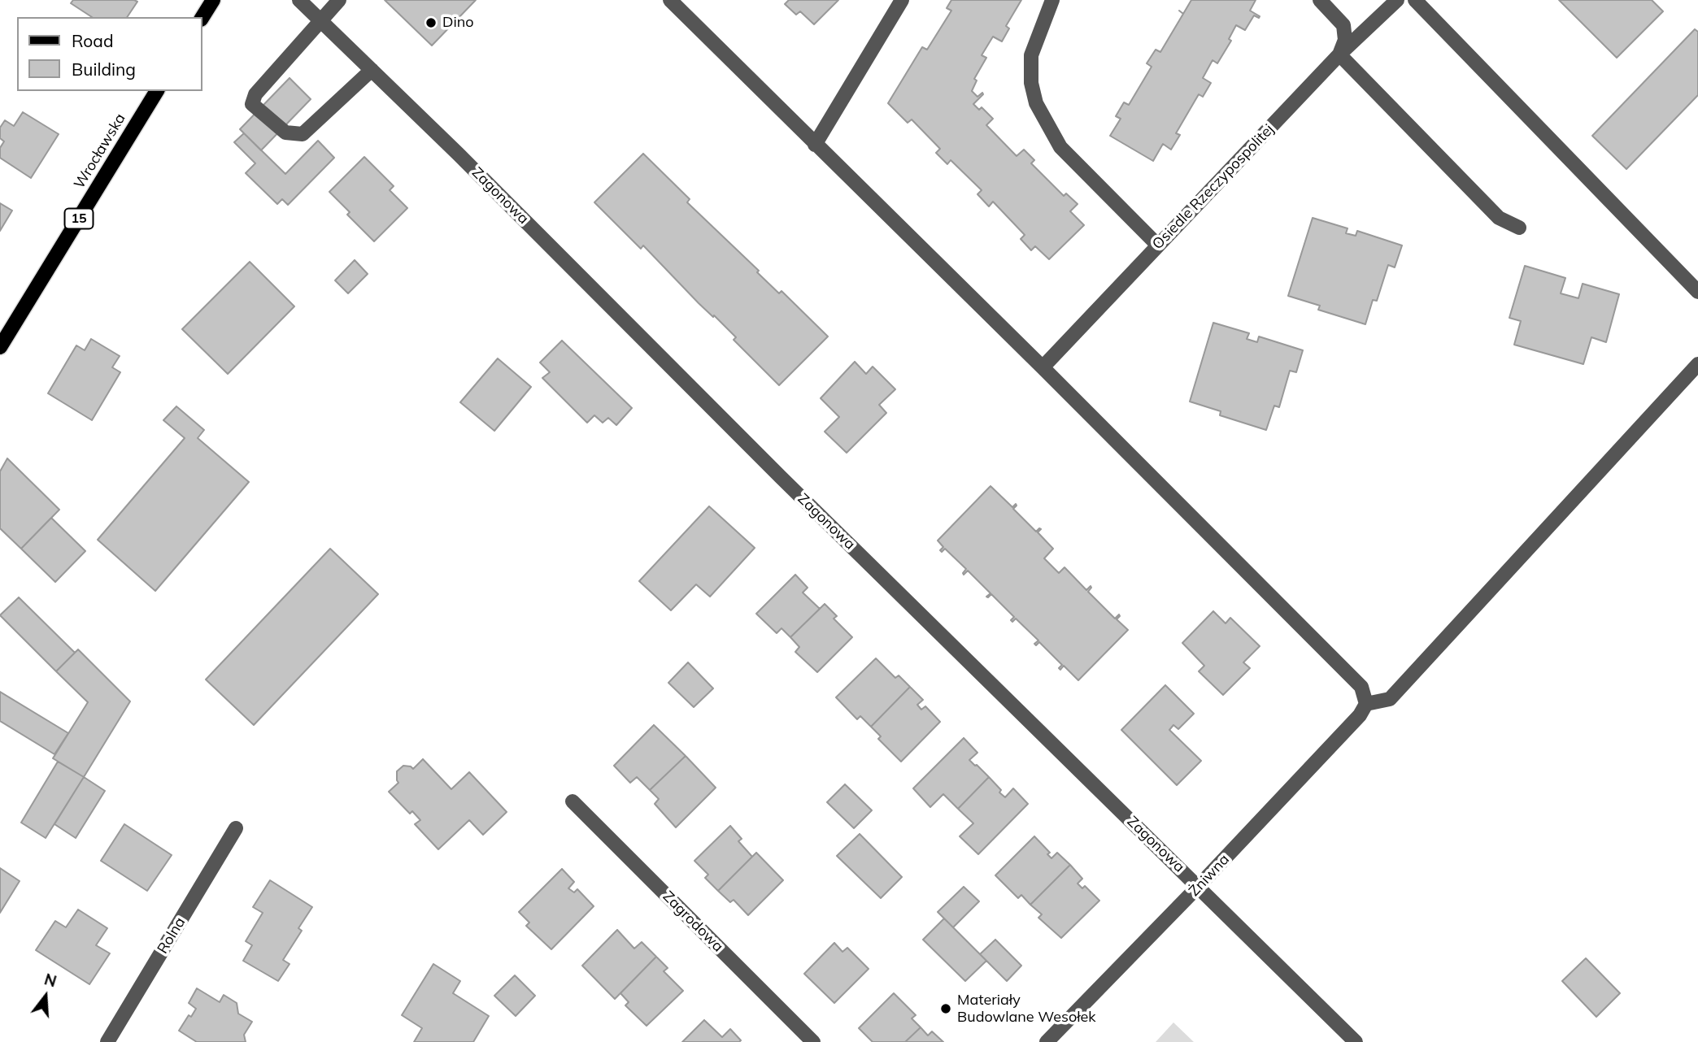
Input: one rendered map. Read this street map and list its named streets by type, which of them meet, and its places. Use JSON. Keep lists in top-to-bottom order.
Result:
{
  "streets": {
    "main road": ["Wrocławska", "15"],
    "street": [
      "Osiedle Rzeczypospolitej",
      "Zagonowa",
      "Żniwna",
      "Zagrodowa",
      "Rolna"
    ]
  },
  "crossings": [
    ["Zagonowa", "Żniwna"]
  ],
  "places": ["Dino", "Materiały Budowlane Wesołek"],
  "legend": ["Road", "Building"],
  "north": "top"
}
